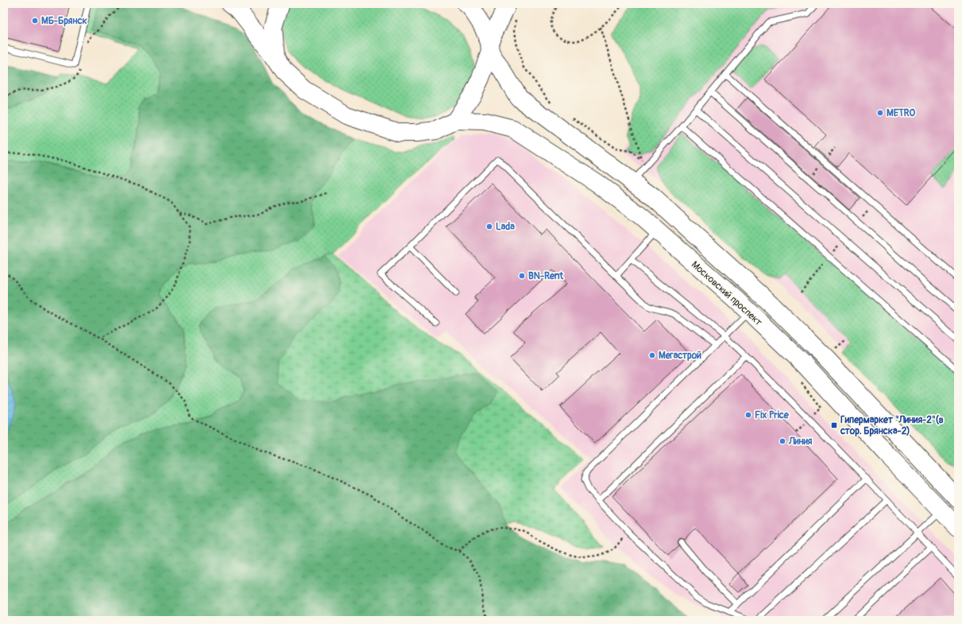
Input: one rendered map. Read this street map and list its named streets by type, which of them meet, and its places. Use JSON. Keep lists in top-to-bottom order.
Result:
{
  "streets": {
    "main road": ["Московский проспект"]
  },
  "places": {
    "other": [
      "МБ-Брянск",
      "METRO",
      "Lada",
      "BN-Rent",
      "Мегастрой",
      "Fix Price",
      "Линия"
    ],
    "transit": ["Гипермаркет \"Линия-2\"(в стор. Брянска-2)"]
  }
}
